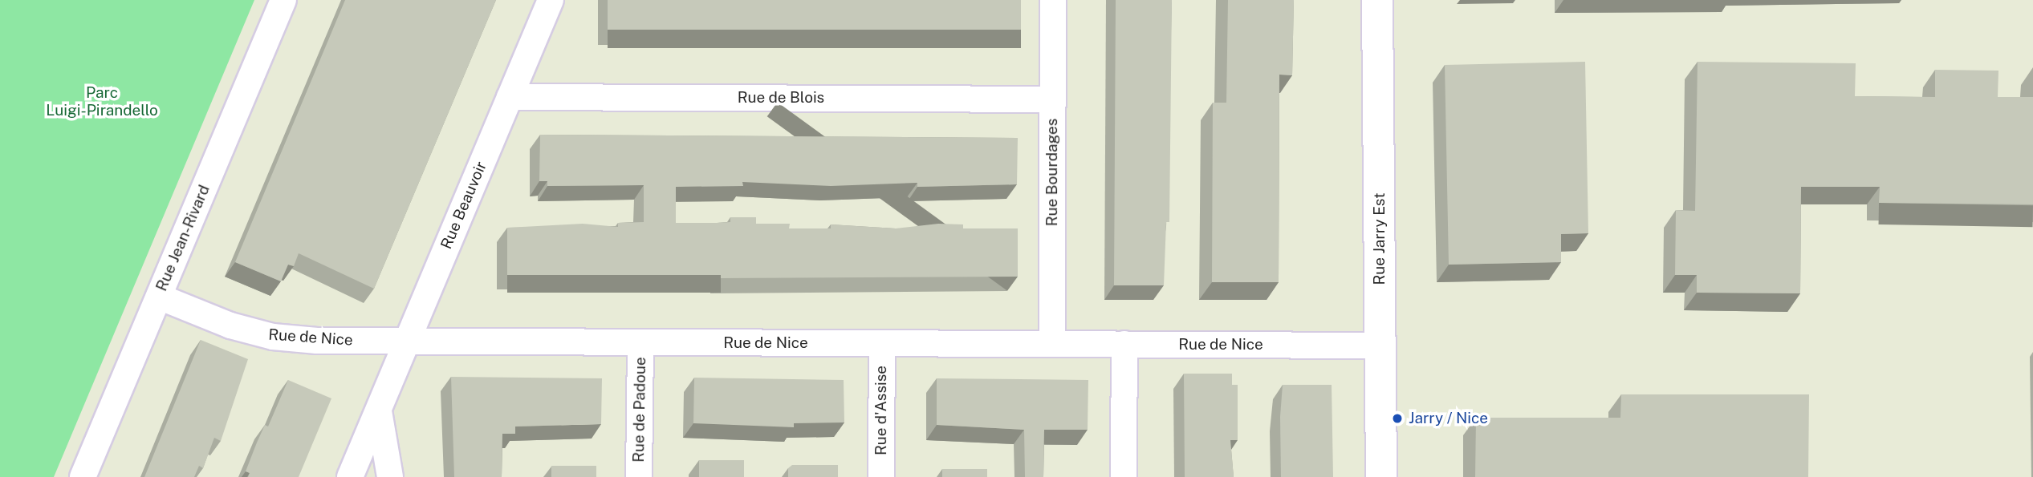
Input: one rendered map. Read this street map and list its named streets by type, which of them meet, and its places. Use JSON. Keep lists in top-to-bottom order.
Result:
{
  "streets": {
    "street": [
      "Rue de Blois",
      "Rue Bourdages",
      "Rue Beauvoir",
      "Rue Jean-Rivard",
      "Rue Jarry Est",
      "Rue de Nice",
      "Rue de Padoue",
      "Rue d'Assise"
    ]
  },
  "crossings": [
    ["Rue de Blois", "Rue Bourdages"],
    ["Rue de Blois", "Rue Beauvoir"],
    ["Rue Bourdages", "Rue de Nice"],
    ["Rue Beauvoir", "Rue de Nice"],
    ["Rue Jean-Rivard", "Rue de Nice"],
    ["Rue Jarry Est", "Rue de Nice"],
    ["Rue de Nice", "Rue de Padoue"],
    ["Rue de Nice", "Rue d'Assise"]
  ],
  "parks": ["Parc Luigi-Pirandello"],
  "places": ["Jarry / Nice"]
}
